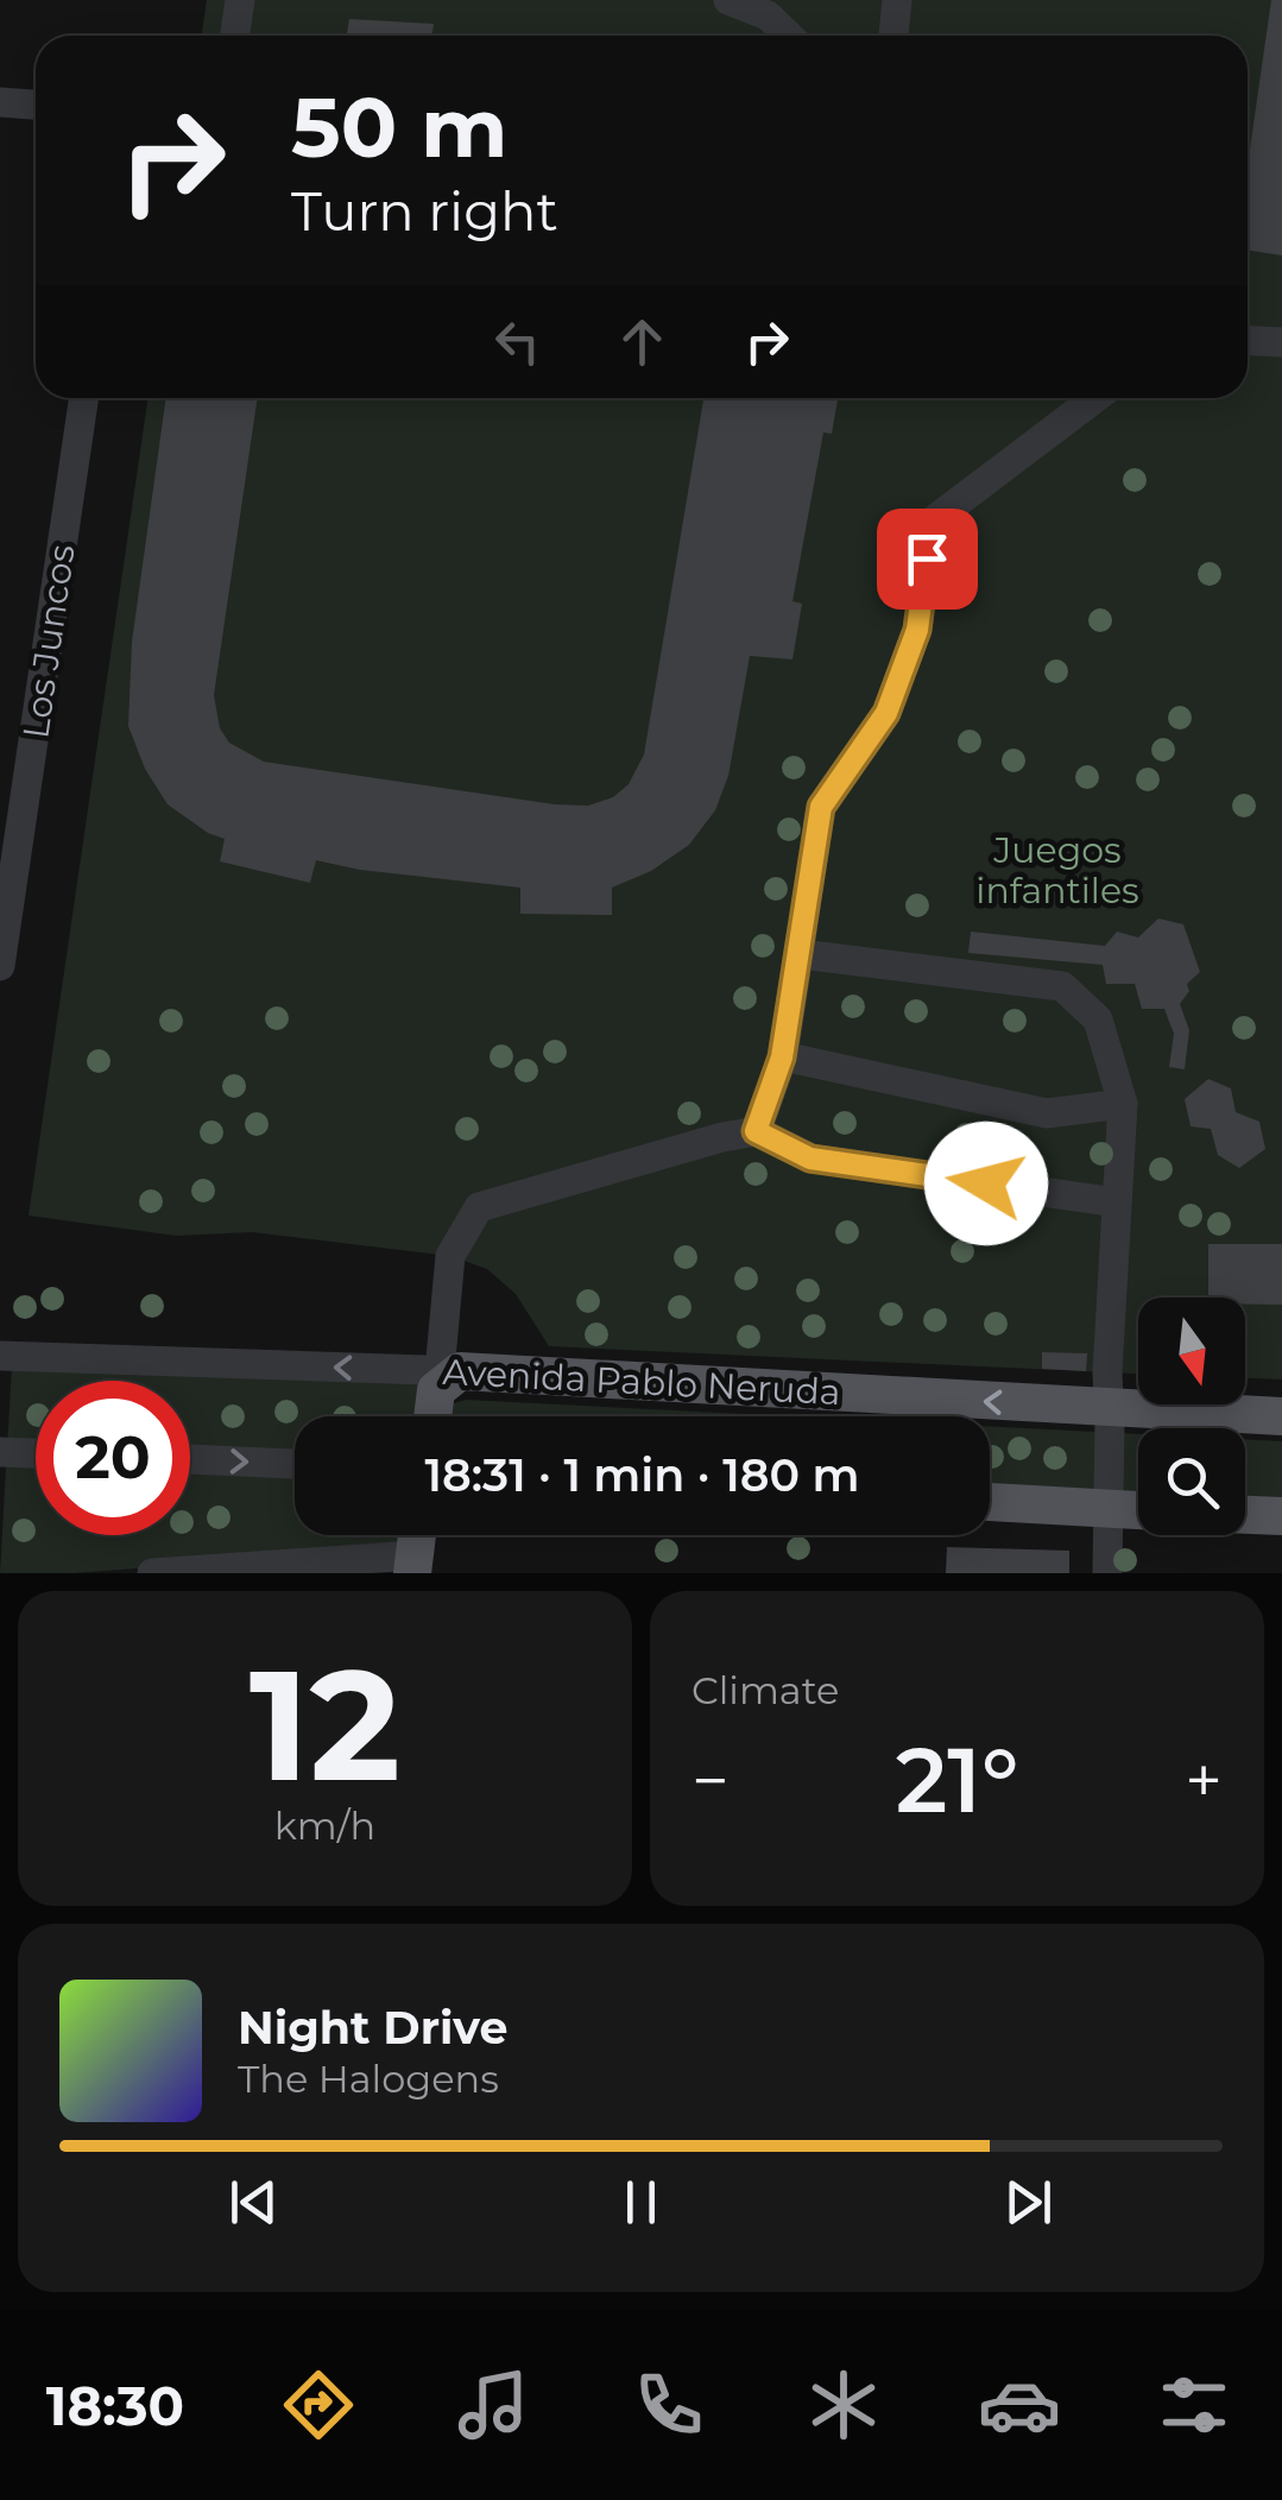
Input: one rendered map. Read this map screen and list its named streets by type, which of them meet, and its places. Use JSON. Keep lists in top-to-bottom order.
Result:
{
  "streets": {
    "main road": ["Avenida Pablo Neruda"],
    "street": ["Los Juncos"]
  },
  "parks": ["Juegos infantiles"],
  "north": "bottom",
  "page": {
    "turn": ["50 m", "Turn right"],
    "limit": "20",
    "trip": "18:31 · 1 min · 180 m",
    "tile": [
      ["12", "km/h"],
      "Climate"
    ],
    "heat": ["−", "21°", "+"],
    "song": ["Night Drive", "The Halogens"],
    "tabs": "18:30"
  }
}
